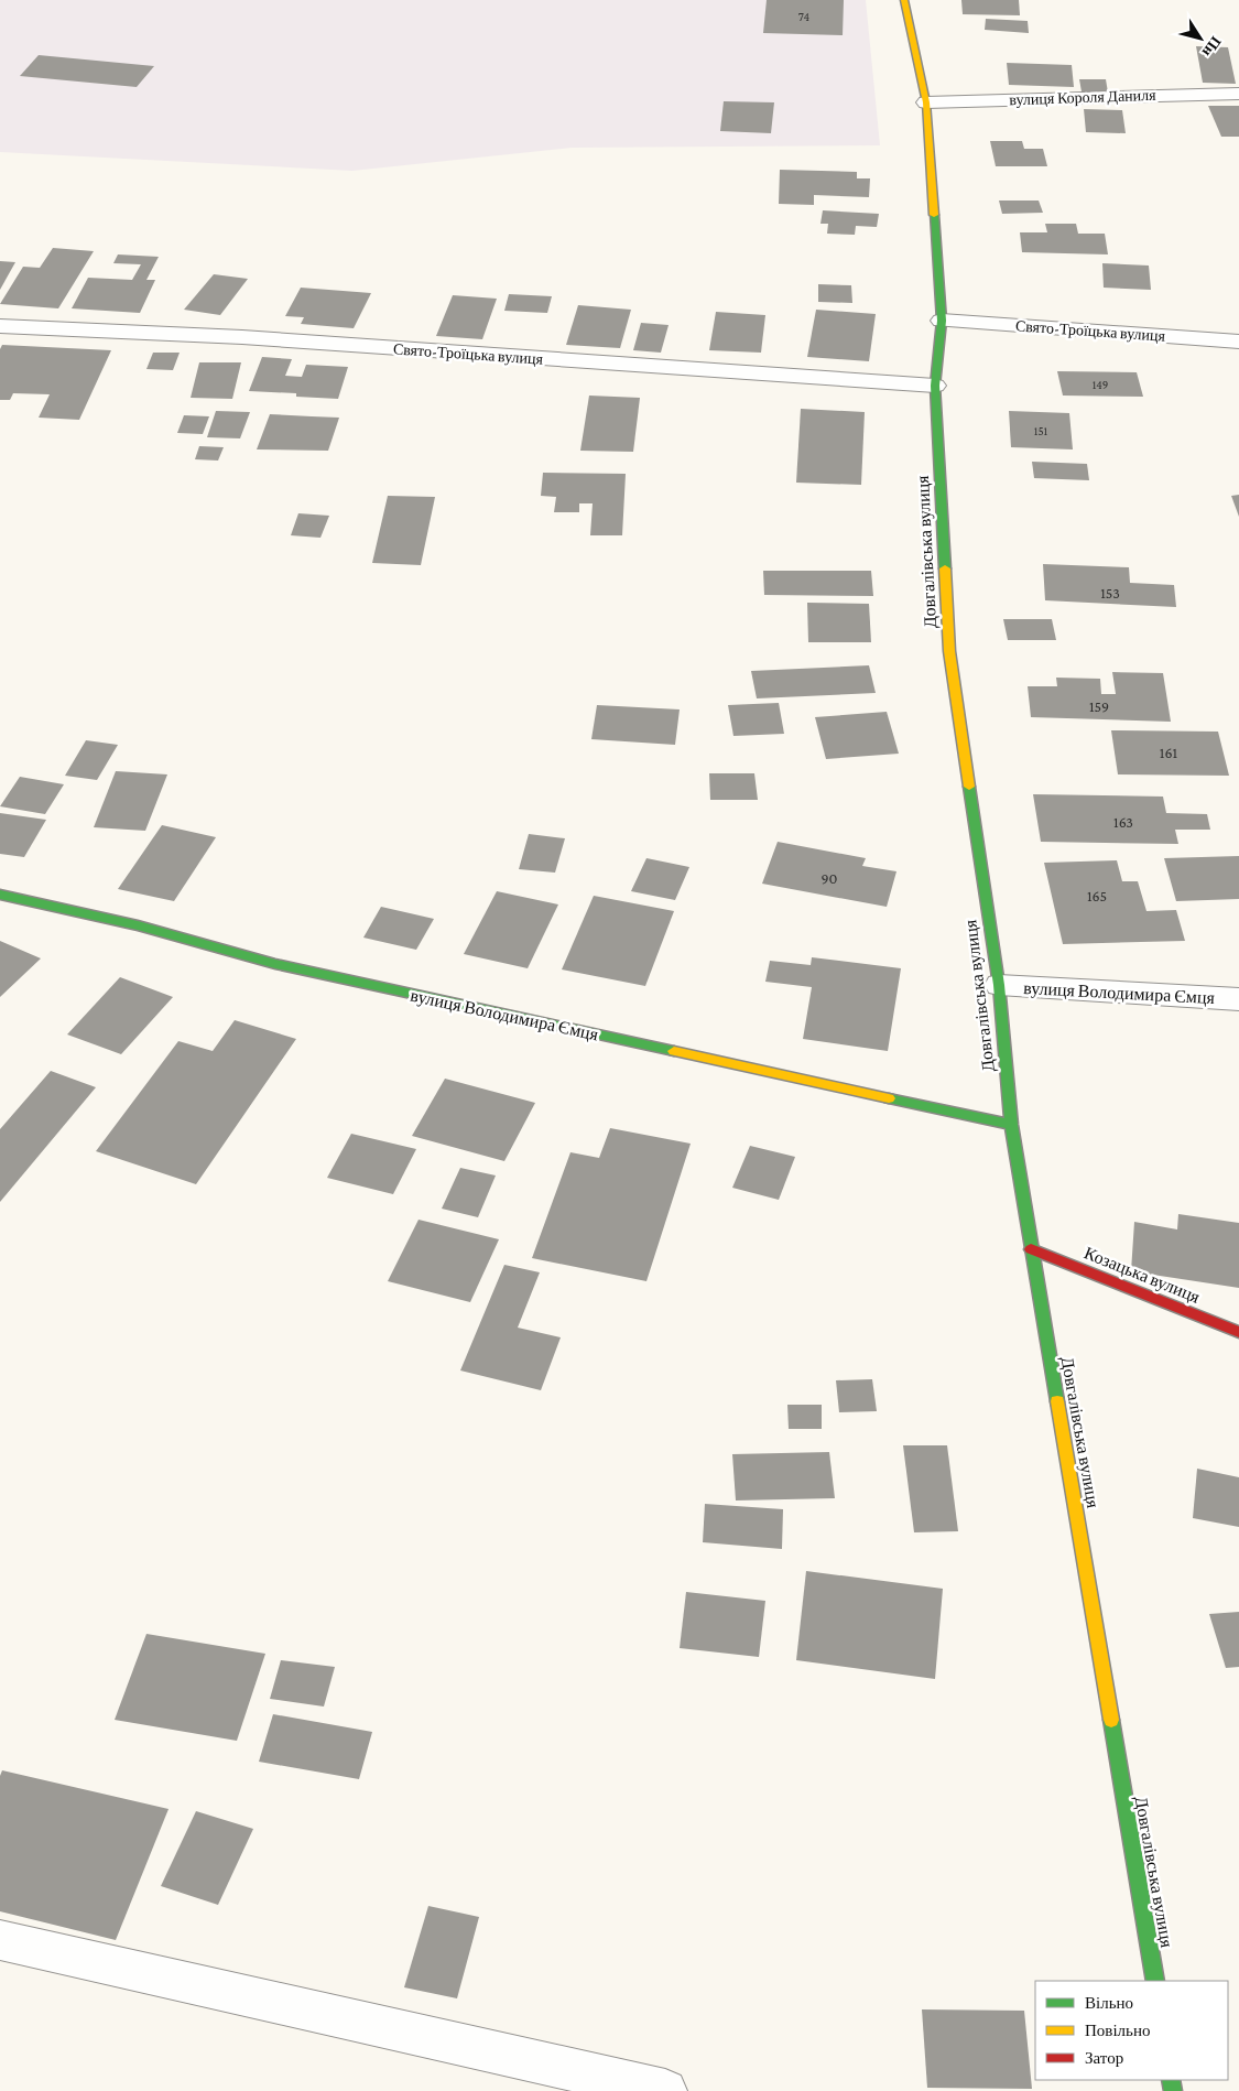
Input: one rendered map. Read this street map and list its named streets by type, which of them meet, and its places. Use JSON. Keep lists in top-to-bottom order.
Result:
{
  "streets": {
    "street": [
      "вулиця Короля Даниля",
      "Свято-Троїцька вулиця",
      "Довгалівська вулиця",
      "вулиця Володимира Ємця",
      "Козацька вулиця"
    ]
  },
  "crossings": [
    ["вулиця Короля Даниля", "Довгалівська вулиця"],
    ["Свято-Троїцька вулиця", "Довгалівська вулиця"],
    ["Довгалівська вулиця", "вулиця Володимира Ємця"],
    ["Довгалівська вулиця", "Козацька вулиця"]
  ],
  "house_numbers": [
    "74",
    "149",
    "151",
    "153",
    "159",
    "161",
    "163",
    "90",
    "165"
  ],
  "legend": ["Вільно", "Повільно", "Затор"],
  "north": "bottom right"
}
